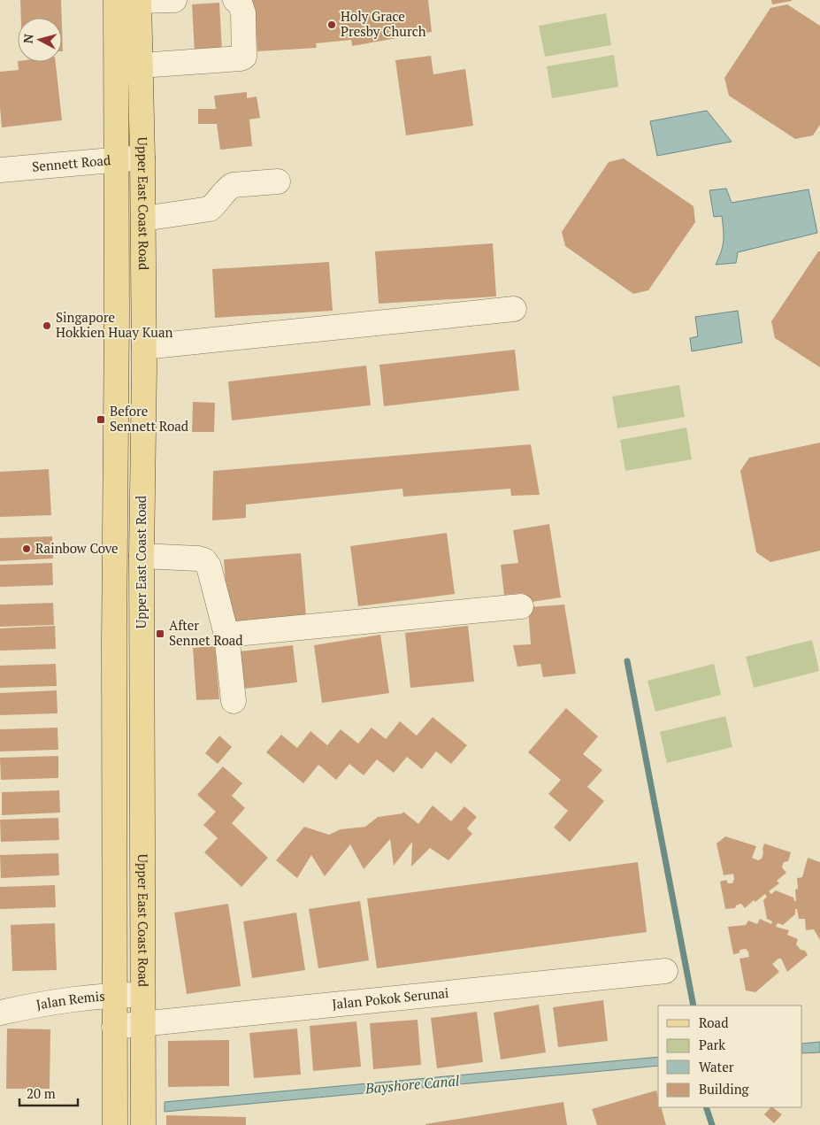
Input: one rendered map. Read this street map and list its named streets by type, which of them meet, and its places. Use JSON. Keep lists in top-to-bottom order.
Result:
{
  "streets": {
    "main road": ["Upper East Coast Road"],
    "street": ["Sennett Road", "Jalan Pokok Serunai", "Jalan Remis"]
  },
  "crossings": [
    ["Sennett Road", "Upper East Coast Road"],
    ["Upper East Coast Road", "Jalan Pokok Serunai"],
    ["Upper East Coast Road", "Jalan Remis"]
  ],
  "water": ["Bayshore Canal"],
  "places": {
    "other": ["Holy Grace Presby Church", "Singapore Hokkien Huay Kuan", "Rainbow Cove"],
    "transit": ["Before Sennett Road", "After Sennet Road"]
  },
  "legend": [
    "Road",
    "Park",
    "Water",
    "Building"
  ],
  "scale_bar": "20 m",
  "north": "left"
}
